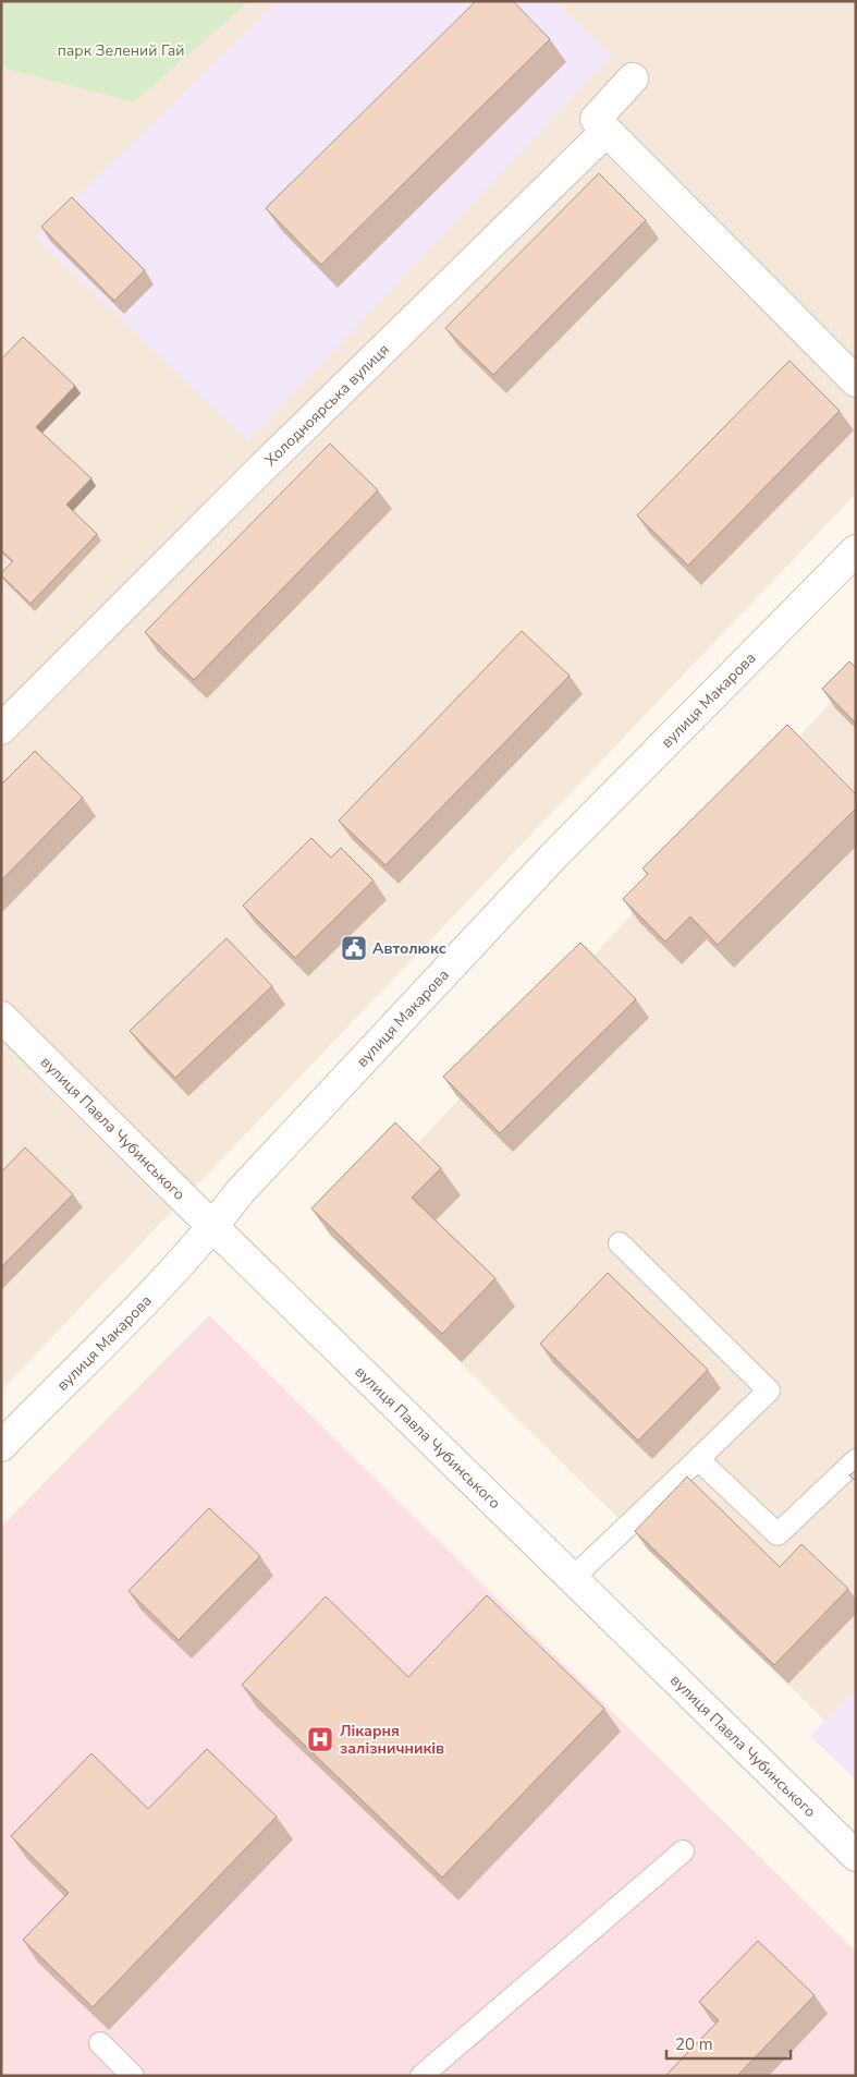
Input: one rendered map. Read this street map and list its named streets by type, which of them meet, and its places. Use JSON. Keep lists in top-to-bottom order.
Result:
{
  "streets": {
    "street": ["Холодноярська вулиця", "вулиця Макарова", "вулиця Павла Чубинського"]
  },
  "crossings": [
    ["вулиця Макарова", "вулиця Павла Чубинського"]
  ],
  "parks": ["парк Зелений Гай"],
  "places": {
    "public building": ["Автолюкс"],
    "hospital": ["Лікарня залізничників"]
  },
  "scale_bar": "20 m"
}
